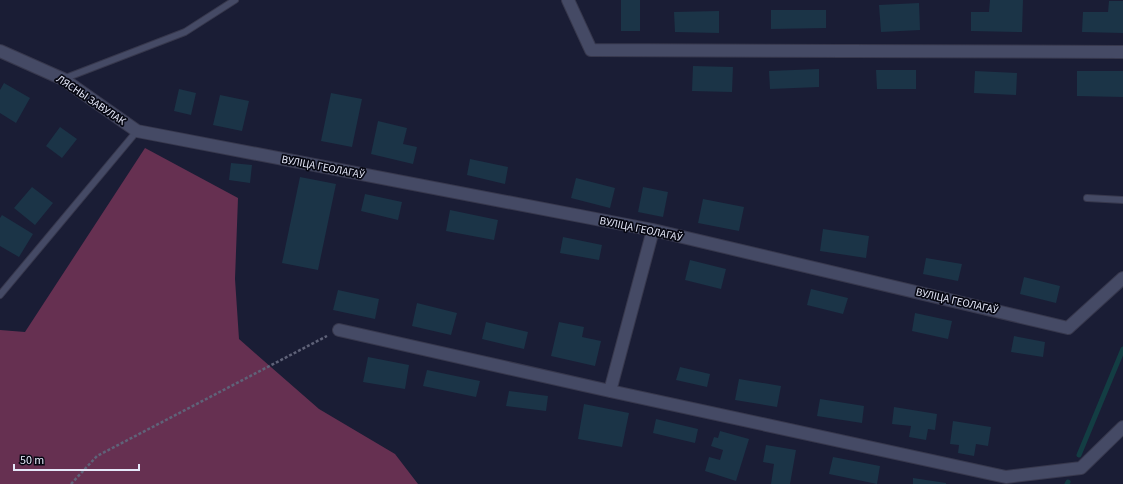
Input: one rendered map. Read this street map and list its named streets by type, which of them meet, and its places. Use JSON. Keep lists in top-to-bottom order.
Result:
{
  "streets": {
    "street": ["ЛЯСНЫ ЗАВУЛАК", "ВУЛІЦА ГЕОЛАГАЎ"]
  },
  "crossings": [
    ["ЛЯСНЫ ЗАВУЛАК", "ВУЛІЦА ГЕОЛАГАЎ"]
  ],
  "scale_bar": "50 m"
}
